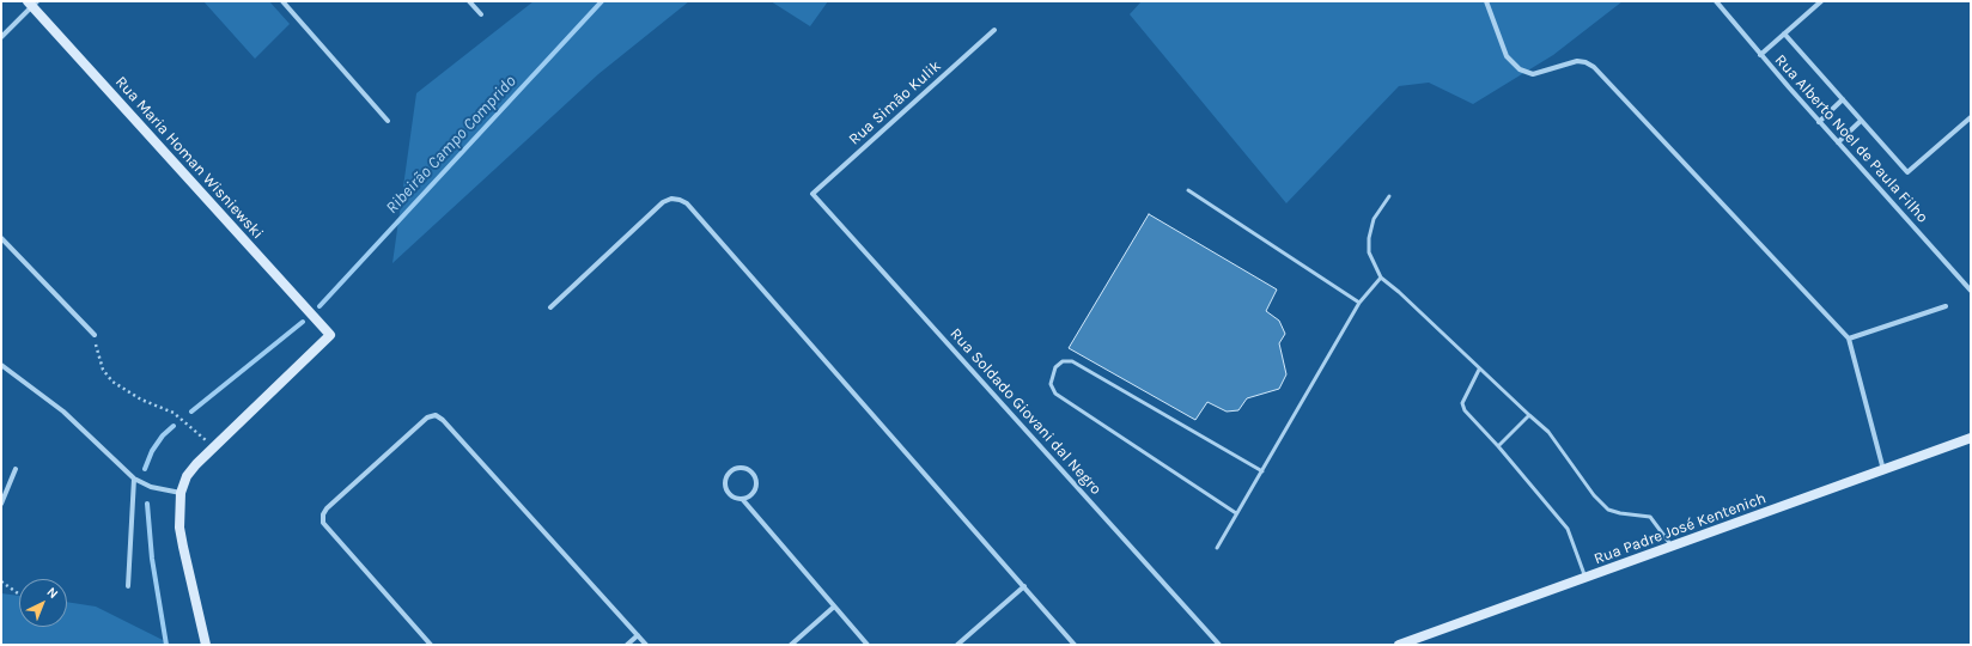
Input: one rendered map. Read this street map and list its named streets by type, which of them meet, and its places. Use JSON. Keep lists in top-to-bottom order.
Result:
{
  "streets": {
    "street": [
      "Rua Simão Kulik",
      "Rua Alberto Noel de Paula Filho",
      "Rua Maria Homan Wisniewski",
      "Rua Soldado Giovani dal Negro",
      "Rua Padre José Kentenich"
    ]
  },
  "crossings": [
    ["Rua Simão Kulik", "Rua Soldado Giovani dal Negro"]
  ],
  "water": ["Ribeirão Campo Comprido"],
  "north": "top right"
}
